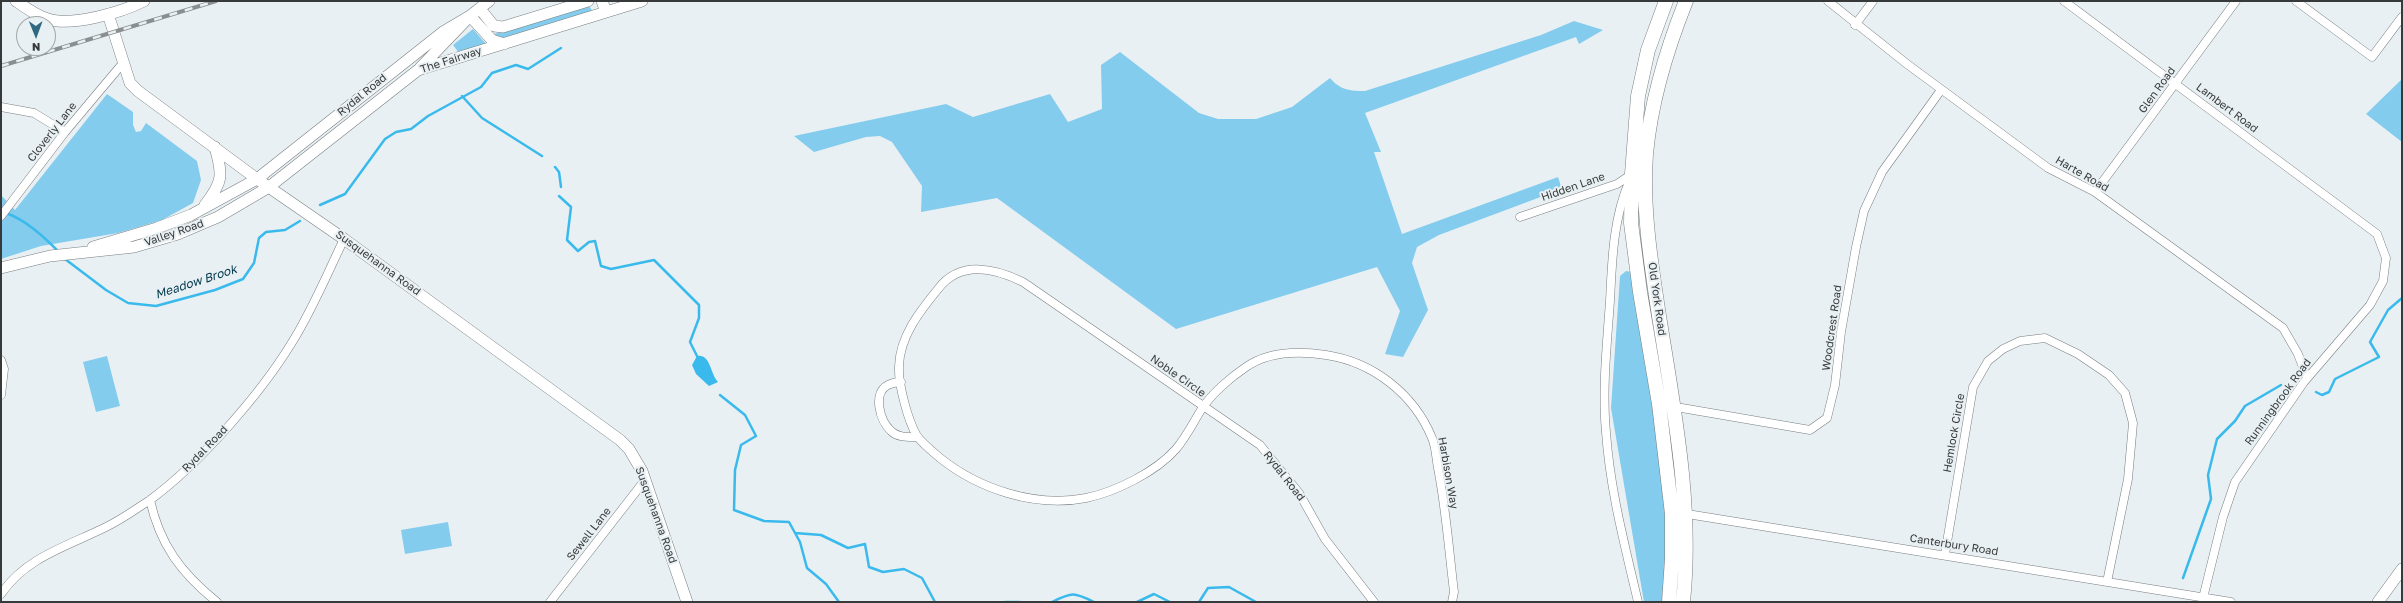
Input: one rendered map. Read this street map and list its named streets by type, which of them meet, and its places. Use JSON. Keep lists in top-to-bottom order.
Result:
{
  "streets": {
    "highway": ["Old York Road"],
    "main road": [
      "The Fairway",
      "Rydal Road",
      "Valley Road",
      "Susquehanna Road"
    ],
    "street": [
      "Glen Road",
      "Lambert Road",
      "Cloverly Lane",
      "Harte Road",
      "Hidden Lane",
      "Woodcrest Road",
      "Noble Circle",
      "Runningbrook Road",
      "Hemlock Circle",
      "Harbison Way",
      "Sewell Lane",
      "Canterbury Road"
    ]
  },
  "crossings": [
    ["The Fairway", "Rydal Road"],
    ["The Fairway", "Valley Road"],
    ["The Fairway", "Susquehanna Road"],
    ["Glen Road", "Lambert Road"],
    ["Glen Road", "Harte Road"],
    ["Rydal Road", "Valley Road"],
    ["Rydal Road", "Susquehanna Road"],
    ["Rydal Road", "Noble Circle"],
    ["Rydal Road", "Harbison Way"],
    ["Lambert Road", "Runningbrook Road"],
    ["Cloverly Lane", "Susquehanna Road"],
    ["Harte Road", "Woodcrest Road"],
    ["Harte Road", "Runningbrook Road"],
    ["Hidden Lane", "Old York Road"],
    ["Valley Road", "Susquehanna Road"],
    ["Susquehanna Road", "Sewell Lane"],
    ["Old York Road", "Woodcrest Road"],
    ["Old York Road", "Canterbury Road"],
    ["Noble Circle", "Harbison Way"],
    ["Runningbrook Road", "Canterbury Road"],
    ["Hemlock Circle", "Canterbury Road"]
  ],
  "water": ["Meadow Brook"],
  "north": "bottom"
}
